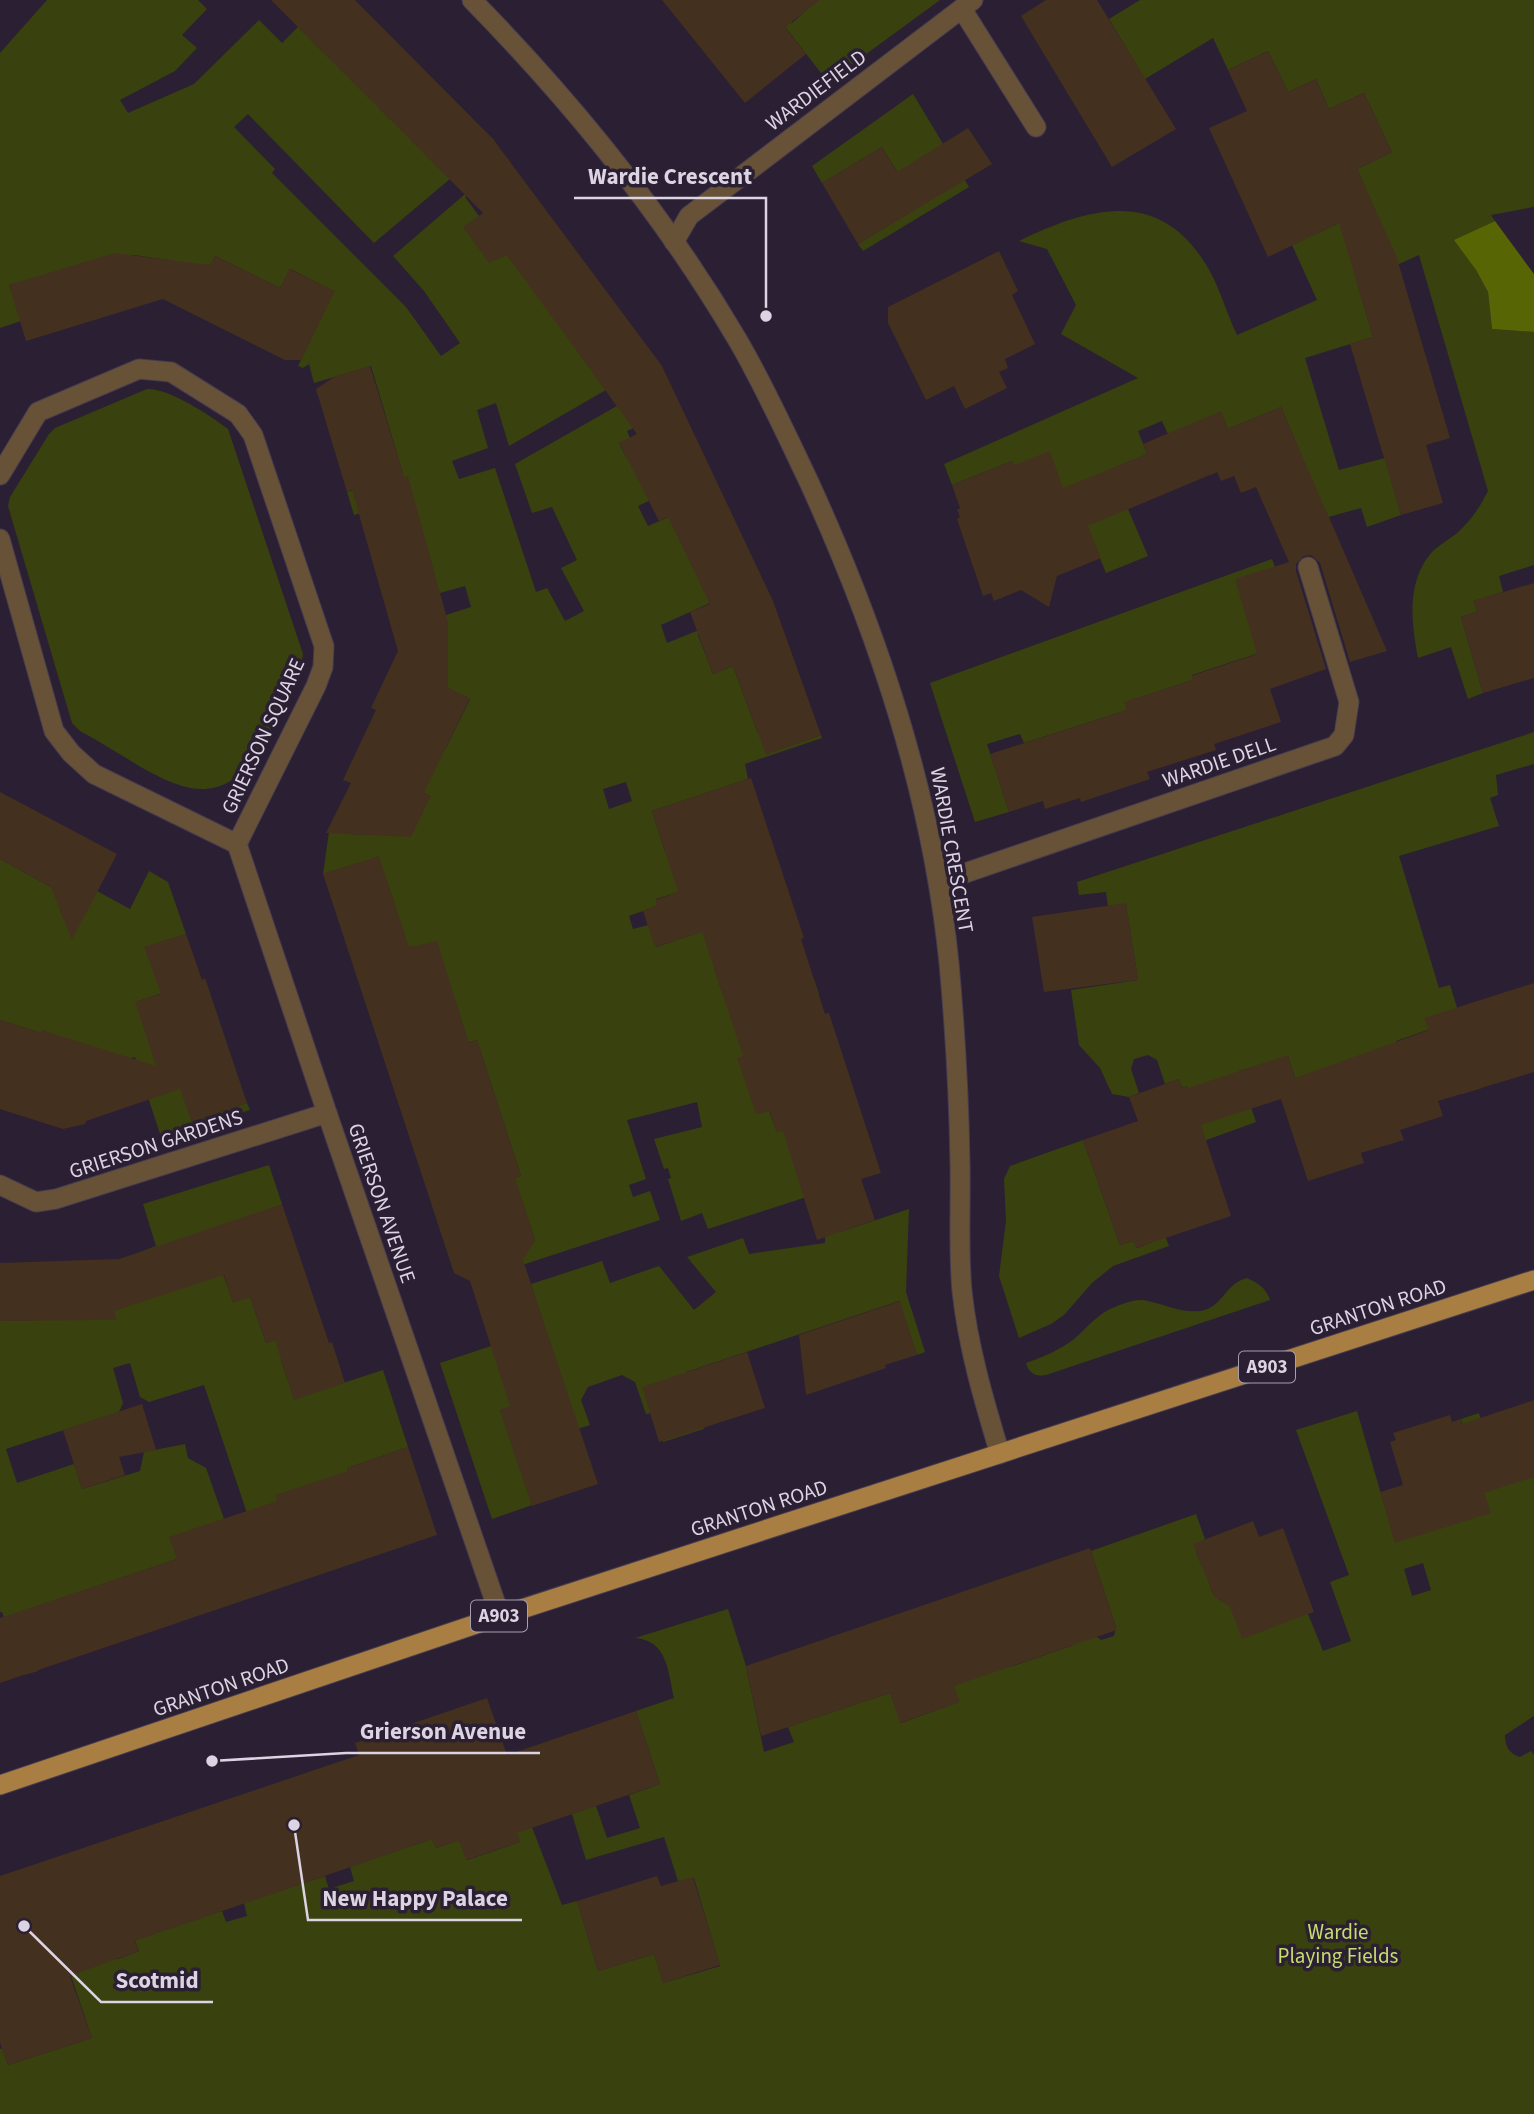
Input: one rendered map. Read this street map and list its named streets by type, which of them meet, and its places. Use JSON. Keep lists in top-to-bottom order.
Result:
{
  "streets": {
    "main road": ["GRANTON ROAD", "A903"],
    "street": [
      "WARDIEFIELD",
      "GRIERSON SQUARE",
      "WARDIE DELL",
      "WARDIE CRESCENT",
      "GRIERSON GARDENS",
      "GRIERSON AVENUE"
    ]
  },
  "crossings": [
    ["WARDIEFIELD", "WARDIE CRESCENT"],
    ["GRIERSON SQUARE", "GRIERSON AVENUE"],
    ["WARDIE DELL", "WARDIE CRESCENT"],
    ["WARDIE CRESCENT", "GRANTON ROAD"],
    ["GRIERSON GARDENS", "GRIERSON AVENUE"],
    ["GRIERSON AVENUE", "GRANTON ROAD"]
  ],
  "parks": ["Wardie Playing Fields"],
  "places": [
    "Wardie Crescent",
    "Grierson Avenue",
    "New Happy Palace",
    "Scotmid"
  ]
}
